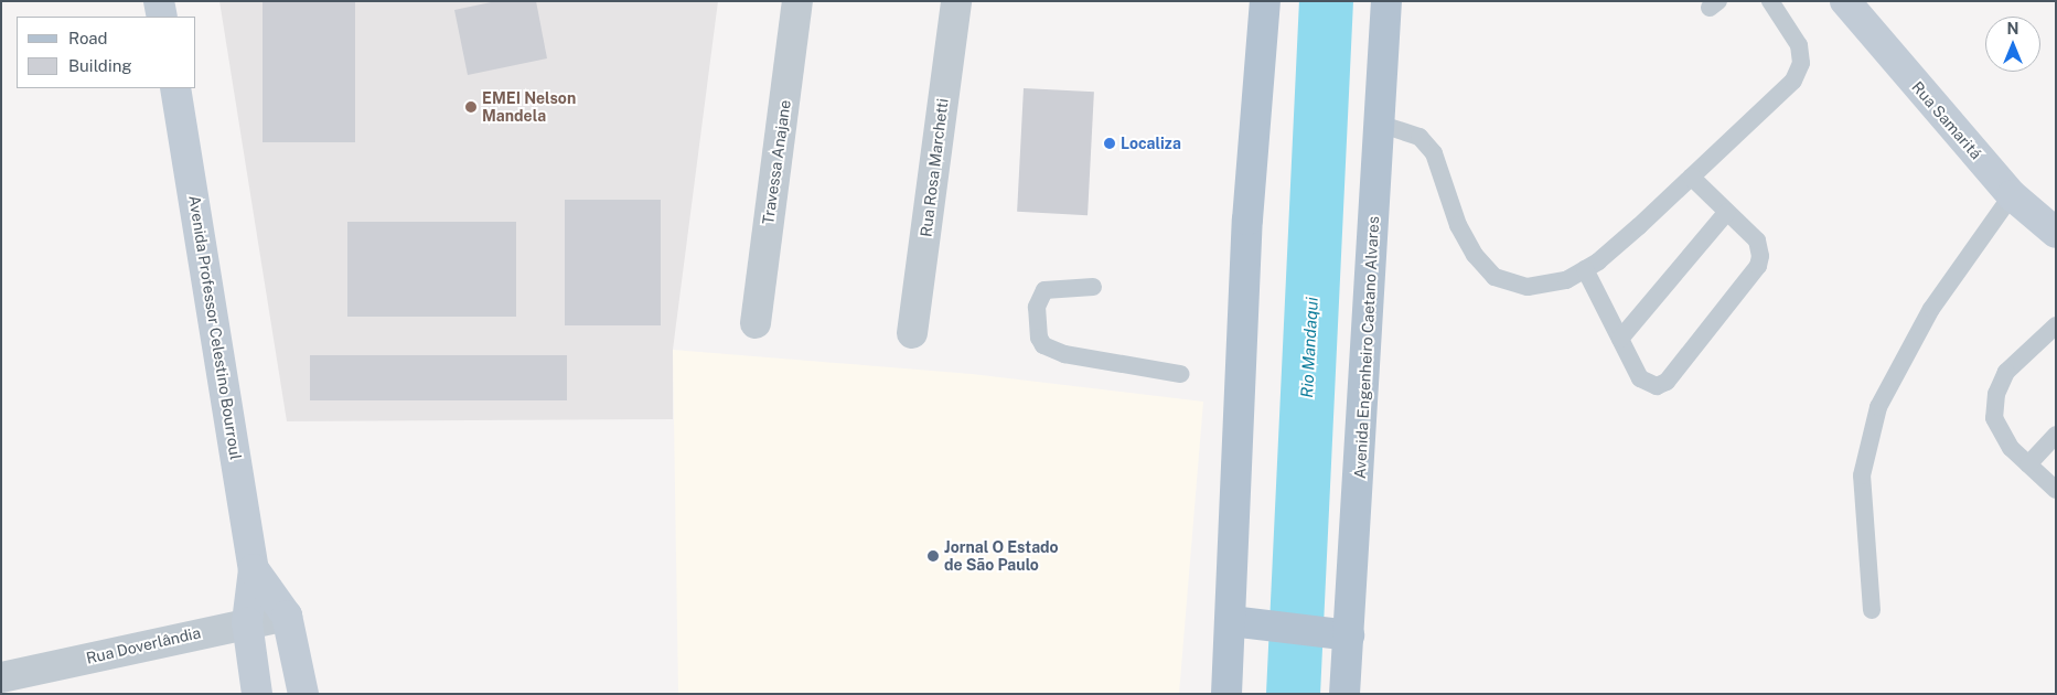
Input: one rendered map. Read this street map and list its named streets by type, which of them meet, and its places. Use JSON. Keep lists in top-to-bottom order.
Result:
{
  "streets": {
    "main road": ["Rua Samaritá", "Avenida Professor Celestino Bourroul", "Avenida Engenheiro Caetano Alvares"],
    "street": ["Travessa Anajane", "Rua Rosa Marchetti", "Rua Doverlândia"]
  },
  "crossings": [
    ["Avenida Professor Celestino Bourroul", "Rua Doverlândia"]
  ],
  "water": ["Rio Mandaqui"],
  "places": ["EMEI Nelson Mandela", "Localiza", "Jornal O Estado de São Paulo"],
  "legend": ["Road", "Building"],
  "north": "top"
}
